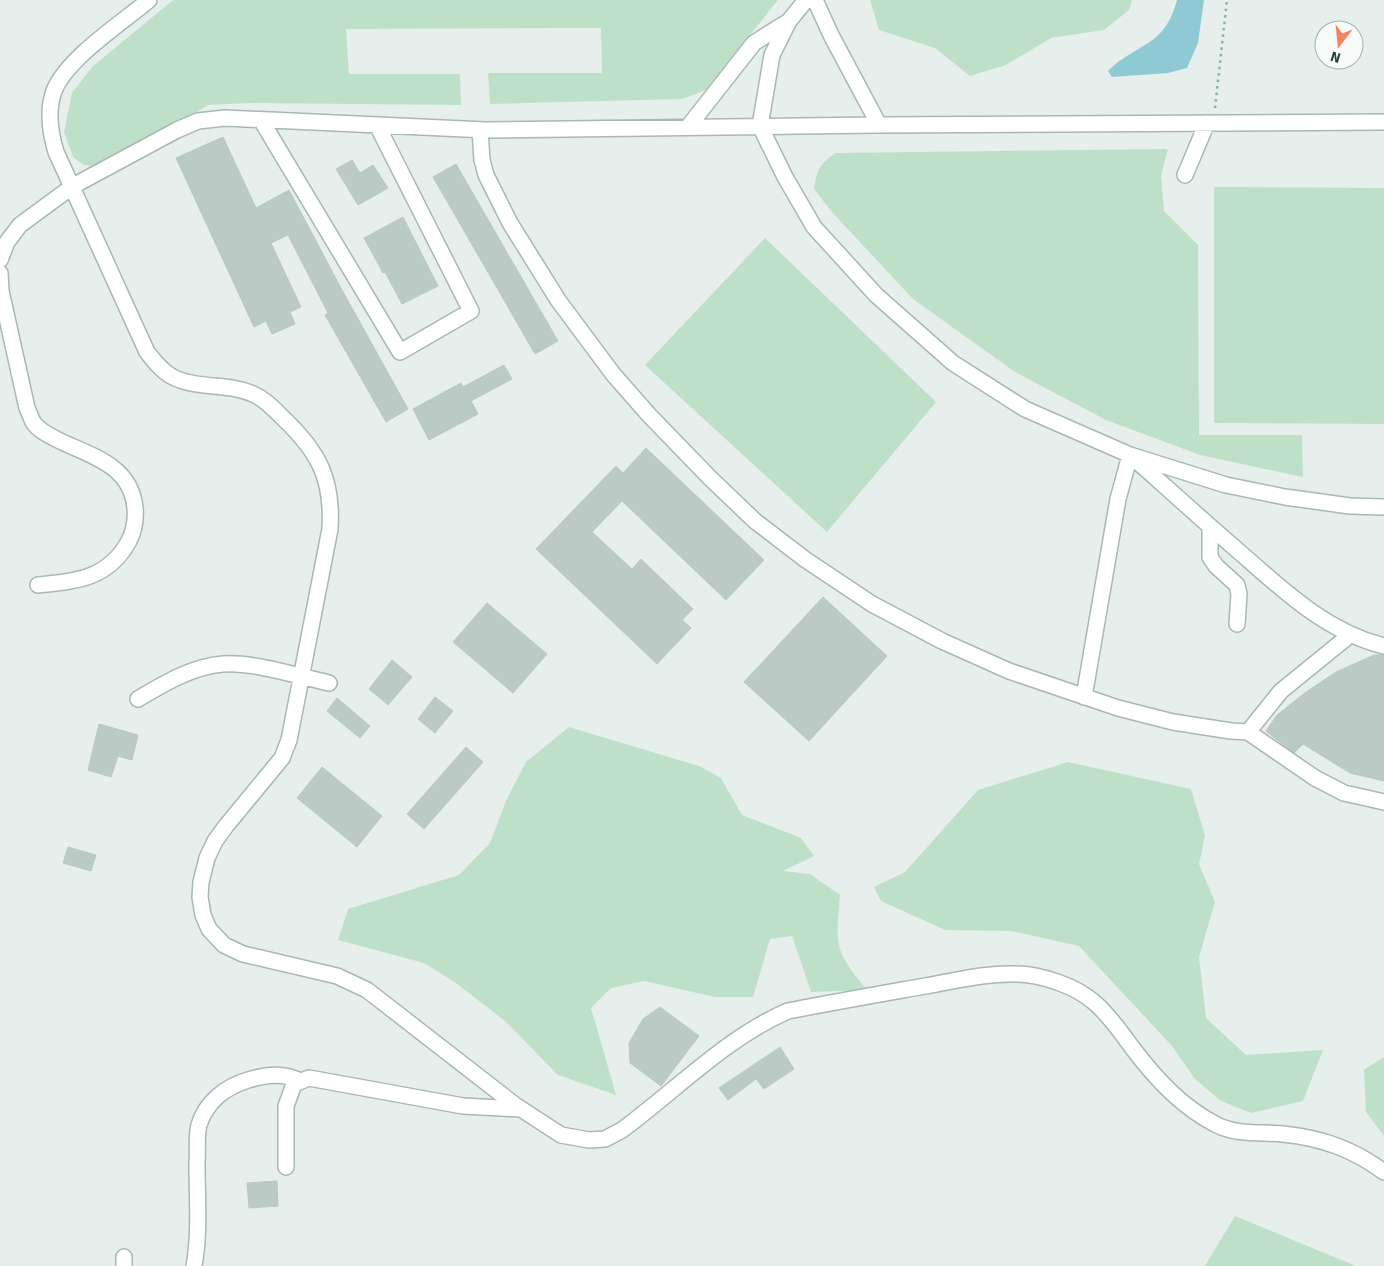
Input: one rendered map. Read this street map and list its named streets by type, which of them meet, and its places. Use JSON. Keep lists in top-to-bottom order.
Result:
{
  "north": "bottom"
}
